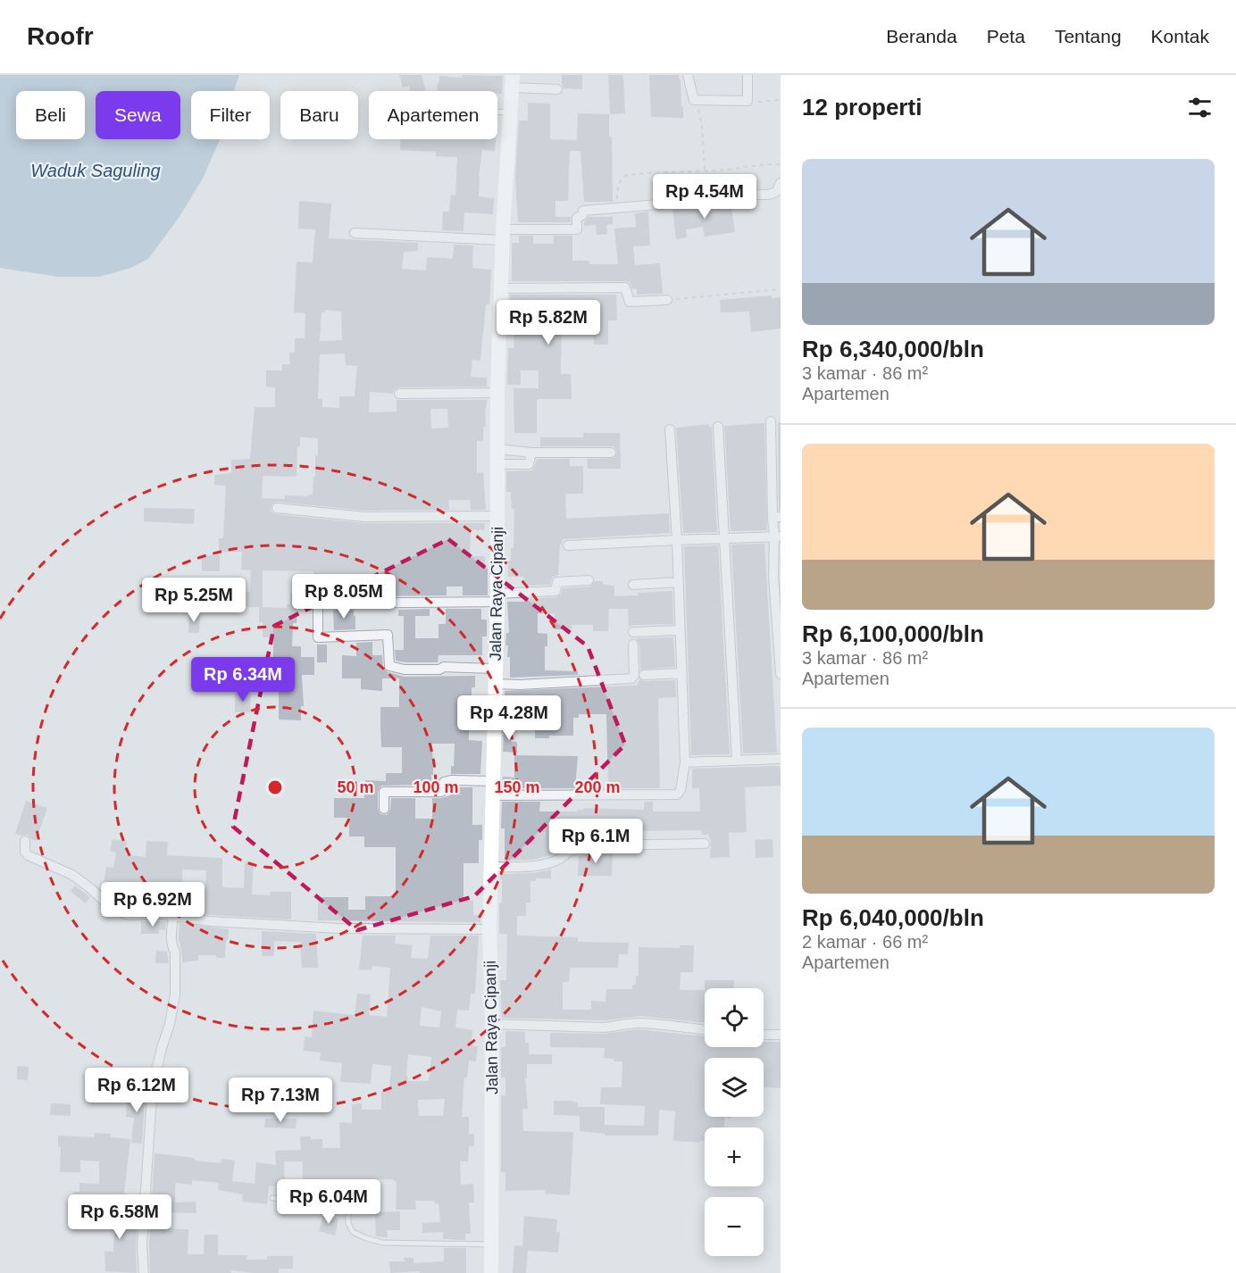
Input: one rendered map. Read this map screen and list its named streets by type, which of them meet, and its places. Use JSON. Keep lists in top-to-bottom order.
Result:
{
  "streets": {
    "main road": ["Jalan Raya Cipanji"]
  },
  "water": ["Waduk Saguling"],
  "page": {
    "header": "Roofr",
    "nav": [
      "Beranda",
      "Peta",
      "Tentang",
      "Kontak"
    ],
    "heading": "12 properti",
    "chip": [
      "Beli",
      "Sewa",
      "Filter",
      "Baru",
      "Apartemen"
    ],
    "list": [
      {
        "name": "Rp 6,340,000/bln",
        "note": "3 kamar · 86 m² · Apartemen"
      },
      {
        "name": "Rp 6,100,000/bln",
        "note": "3 kamar · 86 m² · Apartemen"
      },
      {
        "name": "Rp 6,040,000/bln",
        "note": "2 kamar · 66 m² · Apartemen"
      }
    ],
    "price": [
      "Rp 4.54M",
      "Rp 5.82M",
      "Rp 8.05M",
      "Rp 5.25M",
      "Rp 6.34M",
      "Rp 4.28M",
      "Rp 6.1M",
      "Rp 6.92M",
      "Rp 6.12M",
      "Rp 7.13M",
      "Rp 6.04M",
      "Rp 6.58M"
    ],
    "map_buttons": ["+", "−"]
  },
  "rings": [
    "50 m",
    "100 m",
    "150 m",
    "200 m"
  ]
}
